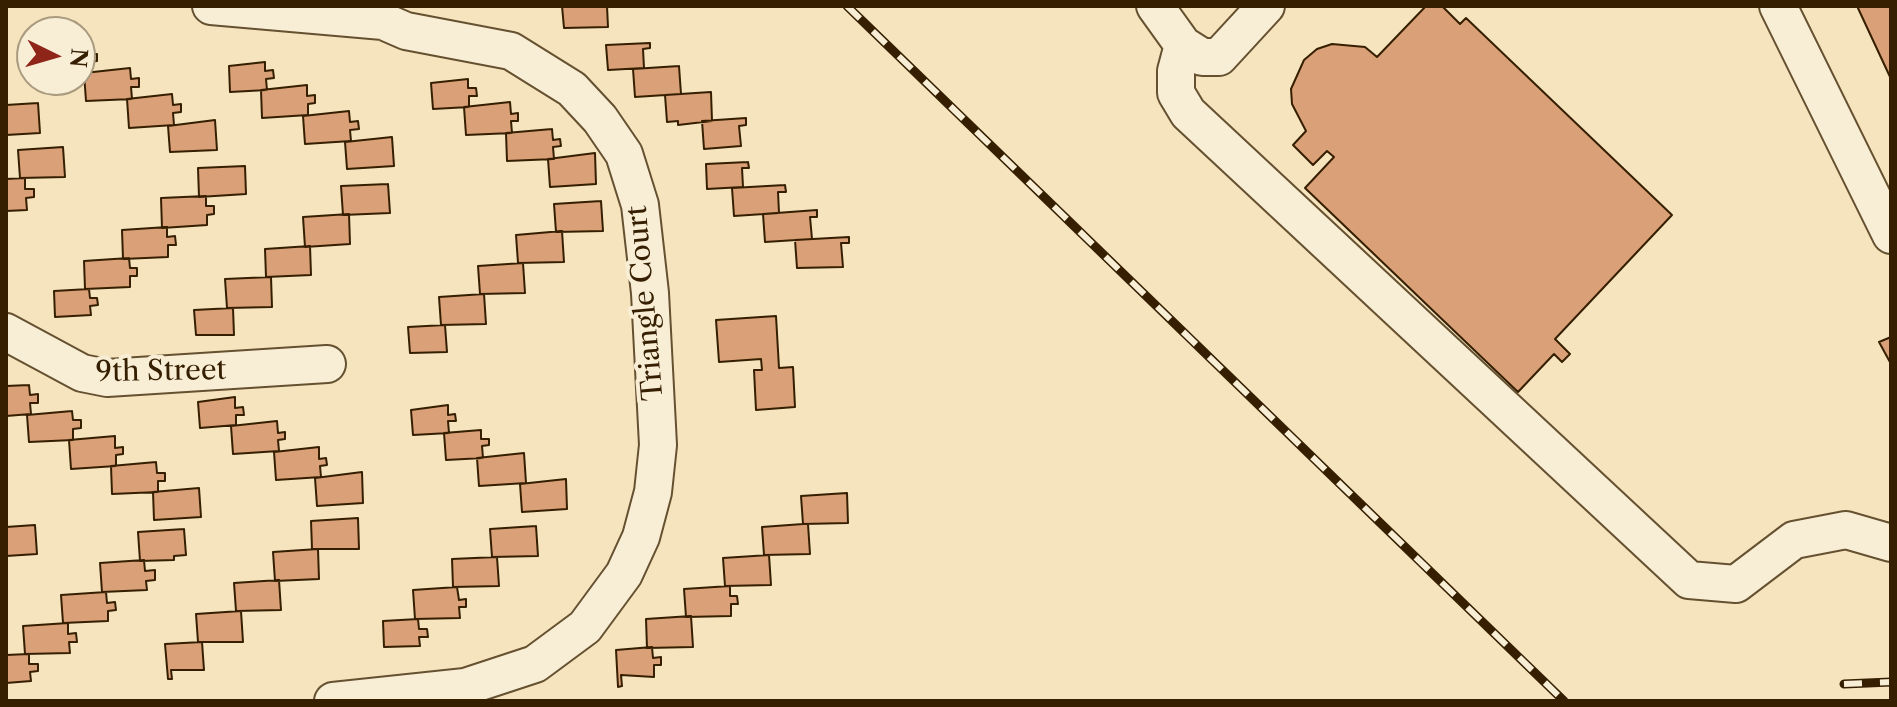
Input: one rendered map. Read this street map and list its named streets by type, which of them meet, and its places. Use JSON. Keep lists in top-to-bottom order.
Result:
{
  "streets": {
    "street": ["Triangle Court", "9th Street"]
  },
  "north": "right"
}
